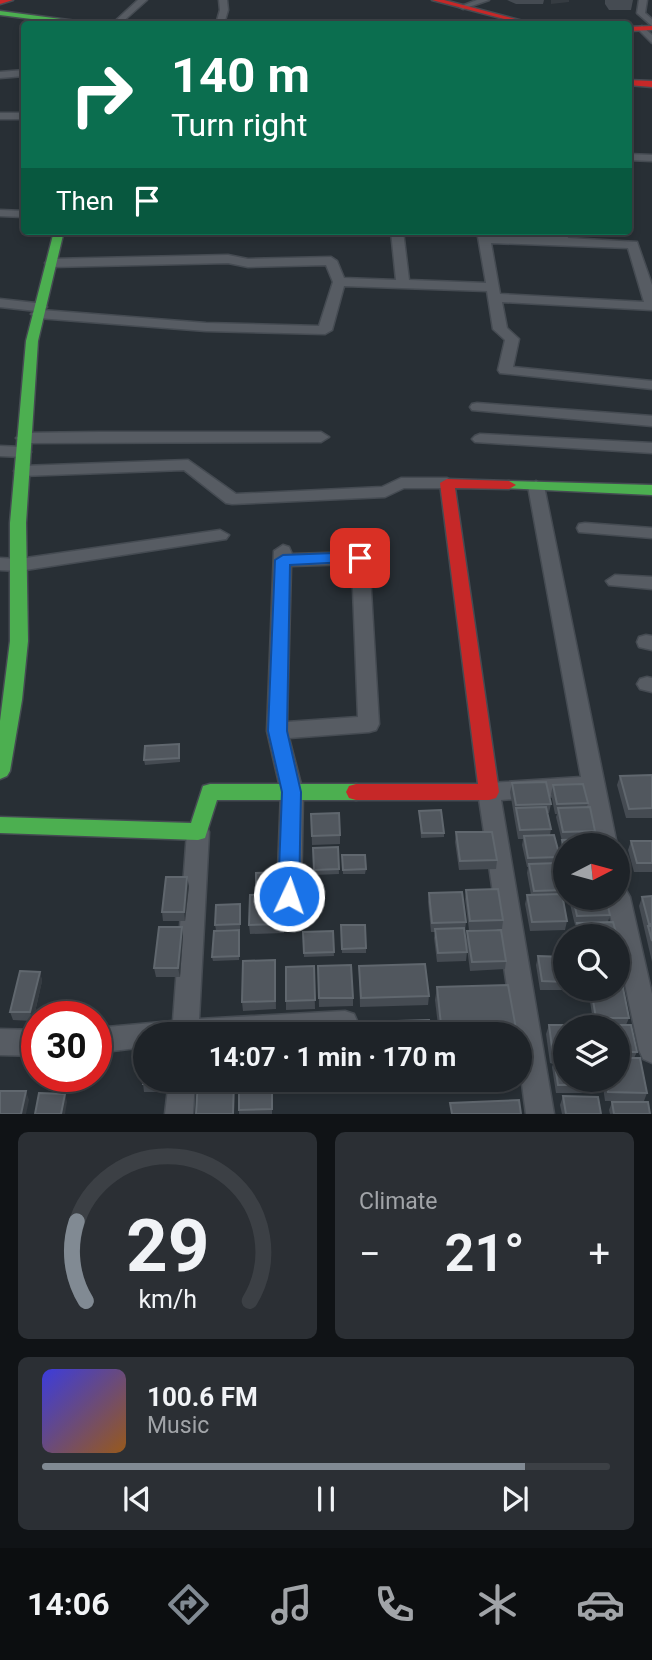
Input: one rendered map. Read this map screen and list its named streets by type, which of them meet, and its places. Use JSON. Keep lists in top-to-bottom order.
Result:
{
  "north": "right",
  "page": {
    "turn": ["140 m", "Turn right"],
    "then": "Then",
    "limit": "30",
    "trip": "14:07 · 1 min · 170 m",
    "tile": "Climate",
    "heat": ["−", "21°", "+"],
    "song": ["100.6 FM", "Music"],
    "tabs": "14:06",
    "gauge": ["29", "km/h"]
  }
}
